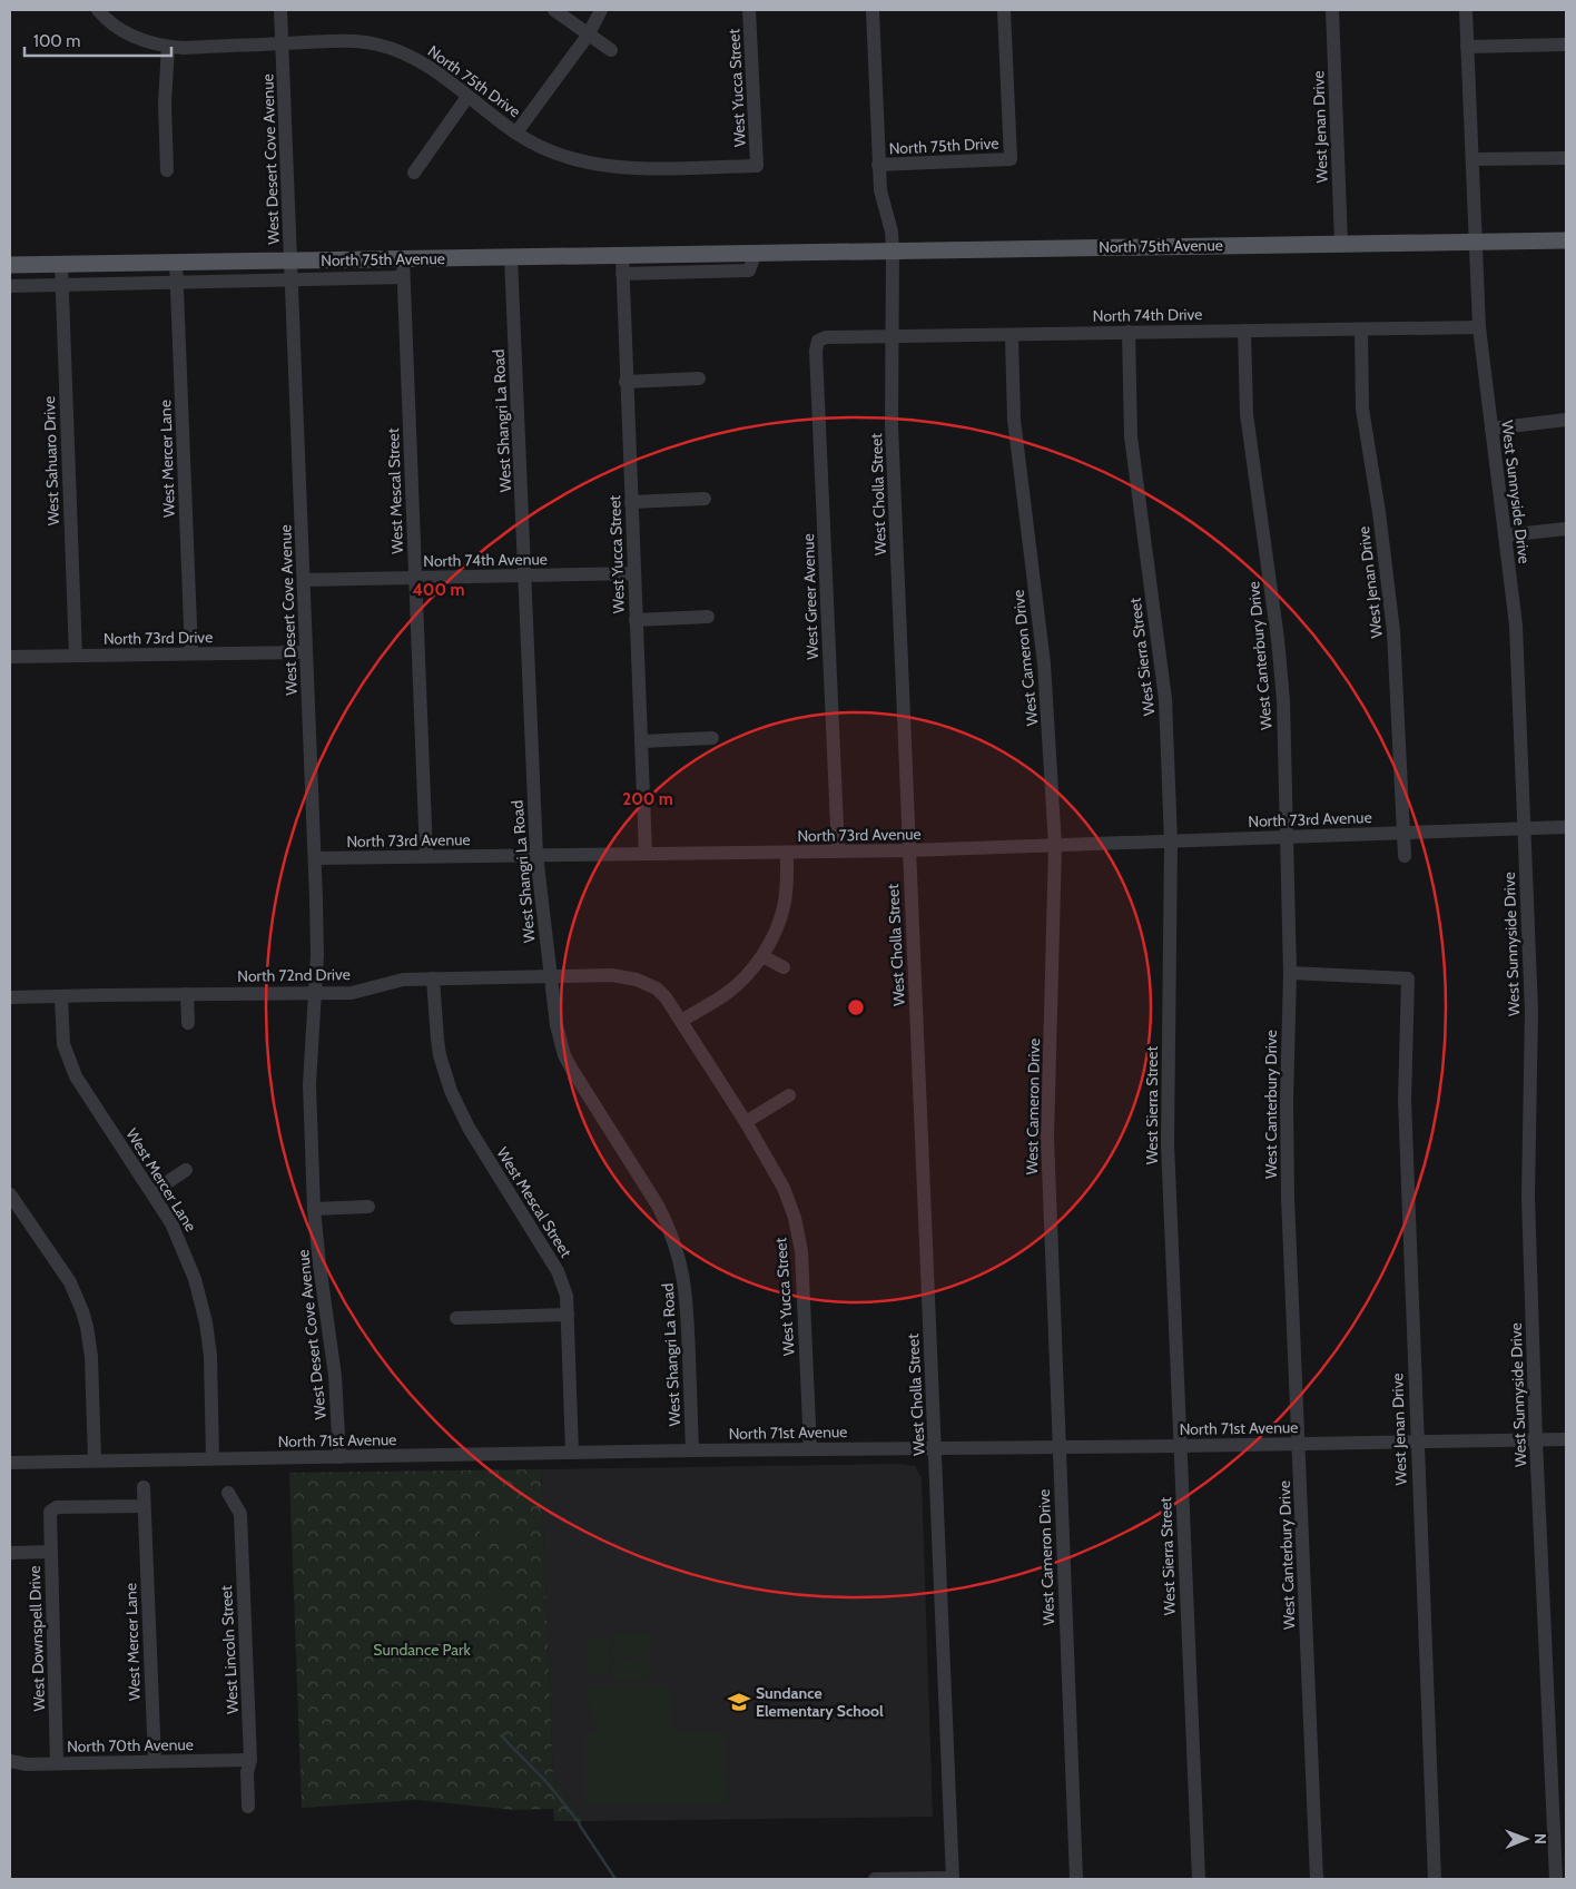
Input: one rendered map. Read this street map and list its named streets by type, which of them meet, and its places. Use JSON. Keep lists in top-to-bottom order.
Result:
{
  "streets": {
    "main road": ["North 75th Avenue"],
    "street": [
      "North 75th Drive",
      "West Yucca Street",
      "West Jenan Drive",
      "West Desert Cove Avenue",
      "North 74th Drive",
      "West Shangri La Road",
      "West Mercer Lane",
      "West Sahuaro Drive",
      "West Mescal Street",
      "West Sunnyside Drive",
      "West Cholla Street",
      "North 74th Avenue",
      "West Greer Avenue",
      "North 73rd Drive",
      "West Canterbury Drive",
      "West Sierra Street",
      "West Cameron Drive",
      "North 73rd Avenue",
      "North 72nd Drive",
      "North 71st Avenue",
      "West Downspell Drive",
      "West Lincoln Street",
      "North 70th Avenue"
    ]
  },
  "crossings": [
    ["North 75th Drive", "West Yucca Street"],
    ["North 75th Drive", "West Desert Cove Avenue"],
    ["North 75th Drive", "West Cholla Street"],
    ["West Yucca Street", "North 75th Avenue"],
    ["West Yucca Street", "North 74th Avenue"],
    ["West Yucca Street", "North 73rd Avenue"],
    ["West Yucca Street", "North 72nd Drive"],
    ["West Yucca Street", "North 71st Avenue"],
    ["West Jenan Drive", "North 75th Avenue"],
    ["West Jenan Drive", "North 74th Drive"],
    ["West Jenan Drive", "West Canterbury Drive"],
    ["West Jenan Drive", "North 73rd Avenue"],
    ["West Jenan Drive", "North 71st Avenue"],
    ["West Desert Cove Avenue", "North 75th Avenue"],
    ["West Desert Cove Avenue", "North 74th Avenue"],
    ["West Desert Cove Avenue", "North 73rd Drive"],
    ["West Desert Cove Avenue", "North 73rd Avenue"],
    ["West Desert Cove Avenue", "North 72nd Drive"],
    ["West Desert Cove Avenue", "North 71st Avenue"],
    ["North 75th Avenue", "West Shangri La Road"],
    ["North 75th Avenue", "West Mercer Lane"],
    ["North 75th Avenue", "West Sahuaro Drive"],
    ["North 75th Avenue", "West Mescal Street"],
    ["North 75th Avenue", "West Sunnyside Drive"],
    ["North 75th Avenue", "West Cholla Street"],
    ["North 74th Drive", "West Sunnyside Drive"],
    ["North 74th Drive", "West Cholla Street"],
    ["North 74th Drive", "West Greer Avenue"],
    ["North 74th Drive", "West Canterbury Drive"],
    ["North 74th Drive", "West Sierra Street"],
    ["North 74th Drive", "West Cameron Drive"],
    ["West Shangri La Road", "North 74th Avenue"],
    ["West Shangri La Road", "North 73rd Avenue"],
    ["West Shangri La Road", "North 72nd Drive"],
    ["West Shangri La Road", "North 71st Avenue"],
    ["West Mercer Lane", "North 73rd Drive"],
    ["West Mercer Lane", "North 72nd Drive"],
    ["West Mercer Lane", "North 71st Avenue"],
    ["West Mercer Lane", "West Downspell Drive"],
    ["West Mercer Lane", "North 70th Avenue"],
    ["West Sahuaro Drive", "North 73rd Drive"],
    ["West Mescal Street", "North 74th Avenue"],
    ["West Mescal Street", "North 73rd Avenue"],
    ["West Mescal Street", "North 72nd Drive"],
    ["West Mescal Street", "North 71st Avenue"],
    ["West Sunnyside Drive", "North 73rd Avenue"],
    ["West Sunnyside Drive", "North 71st Avenue"],
    ["West Cholla Street", "North 73rd Avenue"],
    ["West Cholla Street", "North 71st Avenue"],
    ["West Greer Avenue", "North 73rd Avenue"],
    ["West Canterbury Drive", "North 73rd Avenue"],
    ["West Canterbury Drive", "North 71st Avenue"],
    ["West Sierra Street", "North 73rd Avenue"],
    ["West Sierra Street", "North 71st Avenue"],
    ["West Cameron Drive", "North 73rd Avenue"],
    ["West Cameron Drive", "North 71st Avenue"],
    ["West Downspell Drive", "North 70th Avenue"],
    ["West Lincoln Street", "North 70th Avenue"]
  ],
  "parks": ["Sundance Park"],
  "places": {
    "school or university": ["Sundance Elementary School"]
  },
  "scale_bar": "100 m",
  "north": "right",
  "rings": ["400 m", "200 m"]
}
